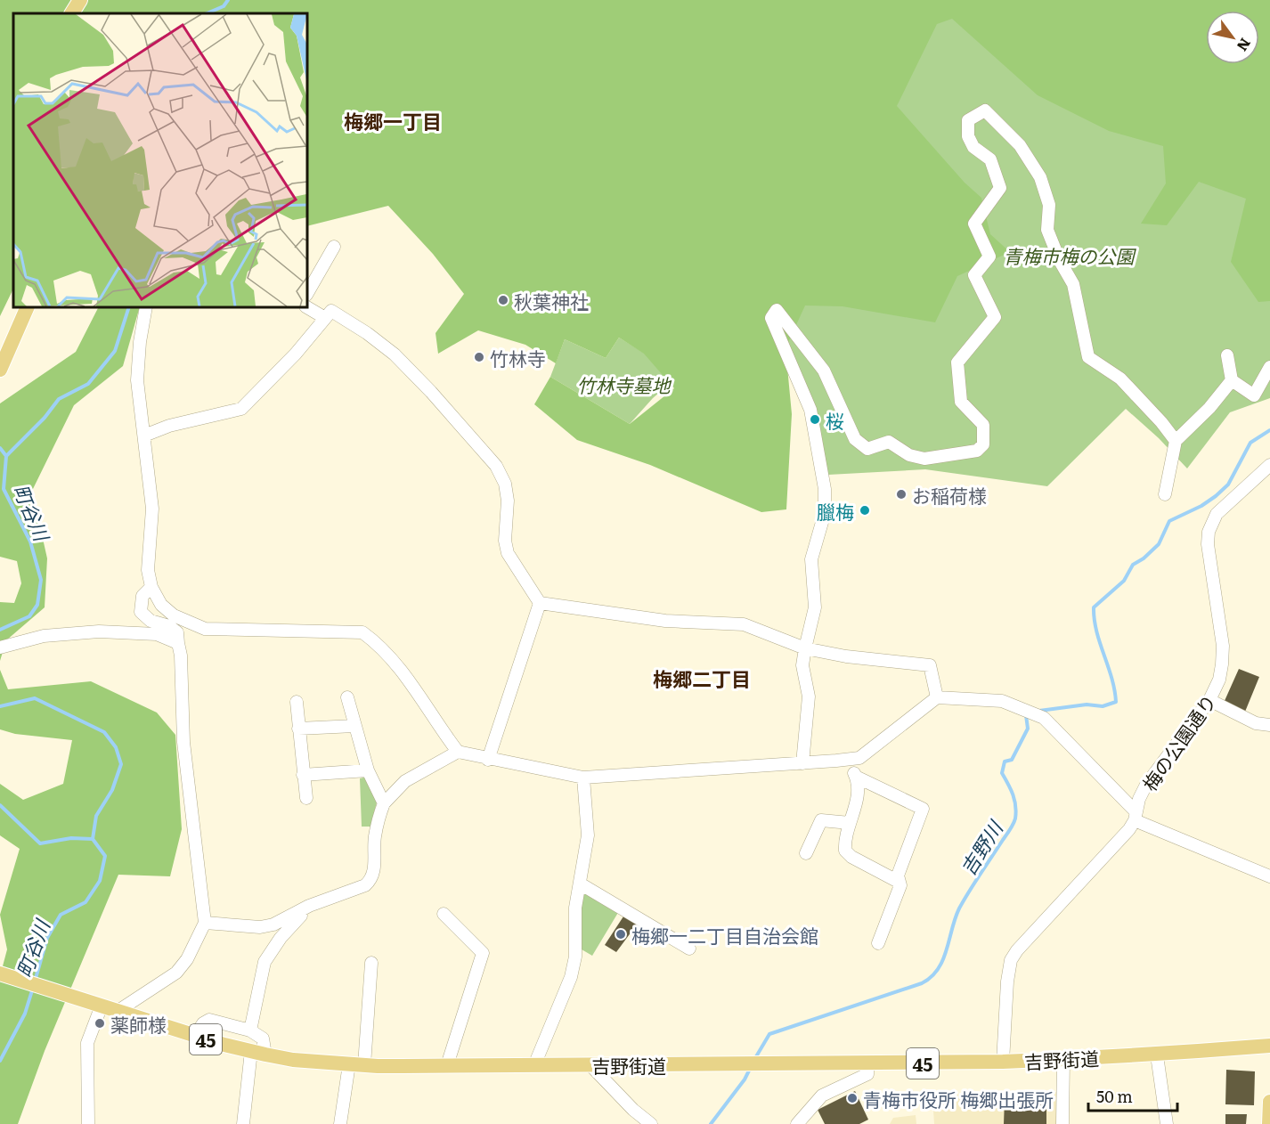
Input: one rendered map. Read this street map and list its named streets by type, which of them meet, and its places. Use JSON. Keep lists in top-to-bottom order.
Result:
{
  "streets": {
    "main road": ["45", "吉野街道"],
    "street": ["梅の公園通り"]
  },
  "crossings": [
    ["梅の公園通り", "吉野街道"]
  ],
  "districts": ["梅郷一丁目", "梅郷二丁目"],
  "water": ["町谷川", "吉野川"],
  "parks": ["青梅市梅の公園", "竹林寺墓地"],
  "places": [
    "秋葉神社",
    "竹林寺",
    "桜",
    "お稲荷様",
    "臘梅",
    "梅郷一二丁目自治会館",
    "薬師様",
    "青梅市役所 梅郷出張所"
  ],
  "scale_bar": "50 m",
  "north": "bottom right"
}
